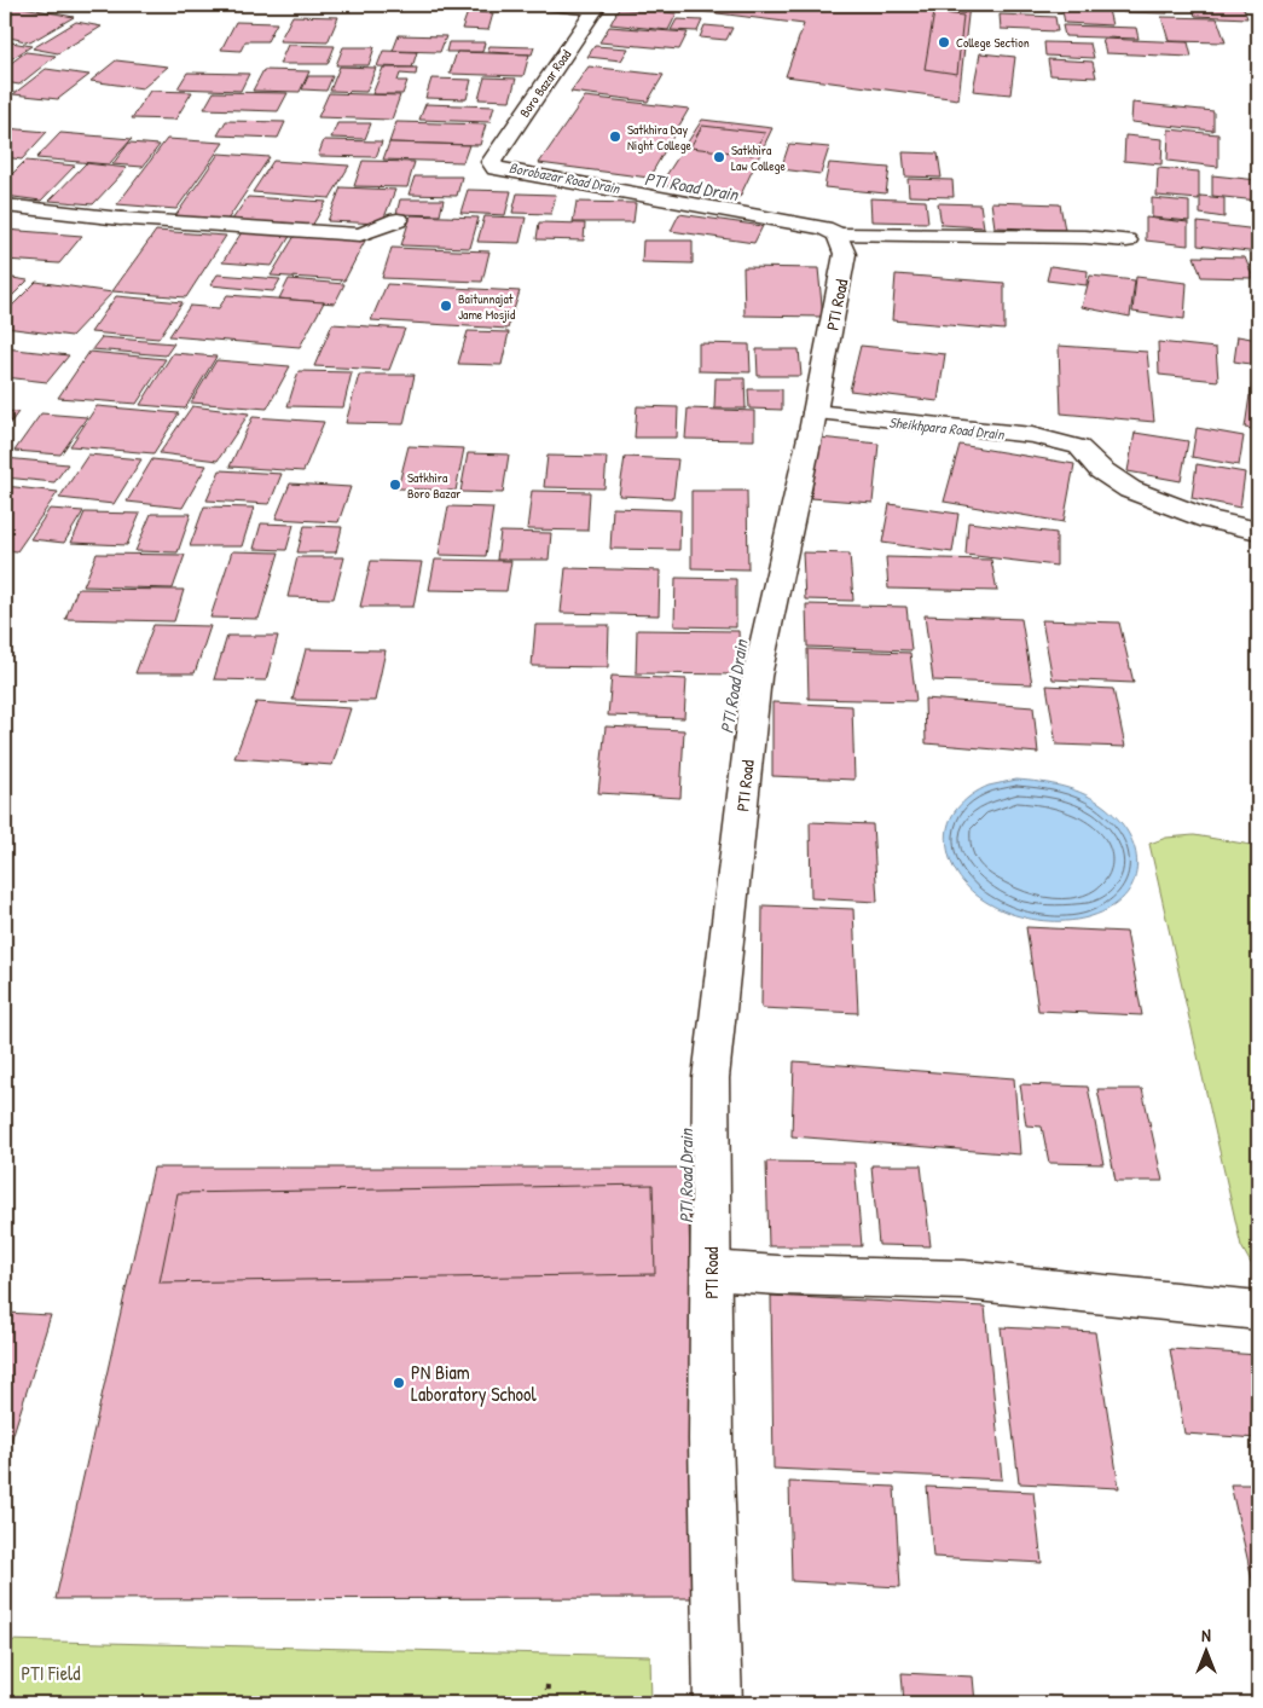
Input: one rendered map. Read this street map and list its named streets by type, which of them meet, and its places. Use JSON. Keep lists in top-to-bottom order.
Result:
{
  "streets": {
    "main road": ["Boro Bazar Road", "PTI Road"]
  },
  "crossings": [
    ["Boro Bazar Road", "PTI Road"]
  ],
  "water": ["Borobazar Road Drain", "PTI Road Drain", "Sheikhpara Road Drain"],
  "parks": ["PTI Field"],
  "places": [
    "College Section",
    "Satkhira Day Night College",
    "Satkhira Law College",
    "Baitunnajat Jame Mosjid",
    "Satkhira Boro Bazar",
    "PN Biam Laboratory School"
  ],
  "north": "top"
}
